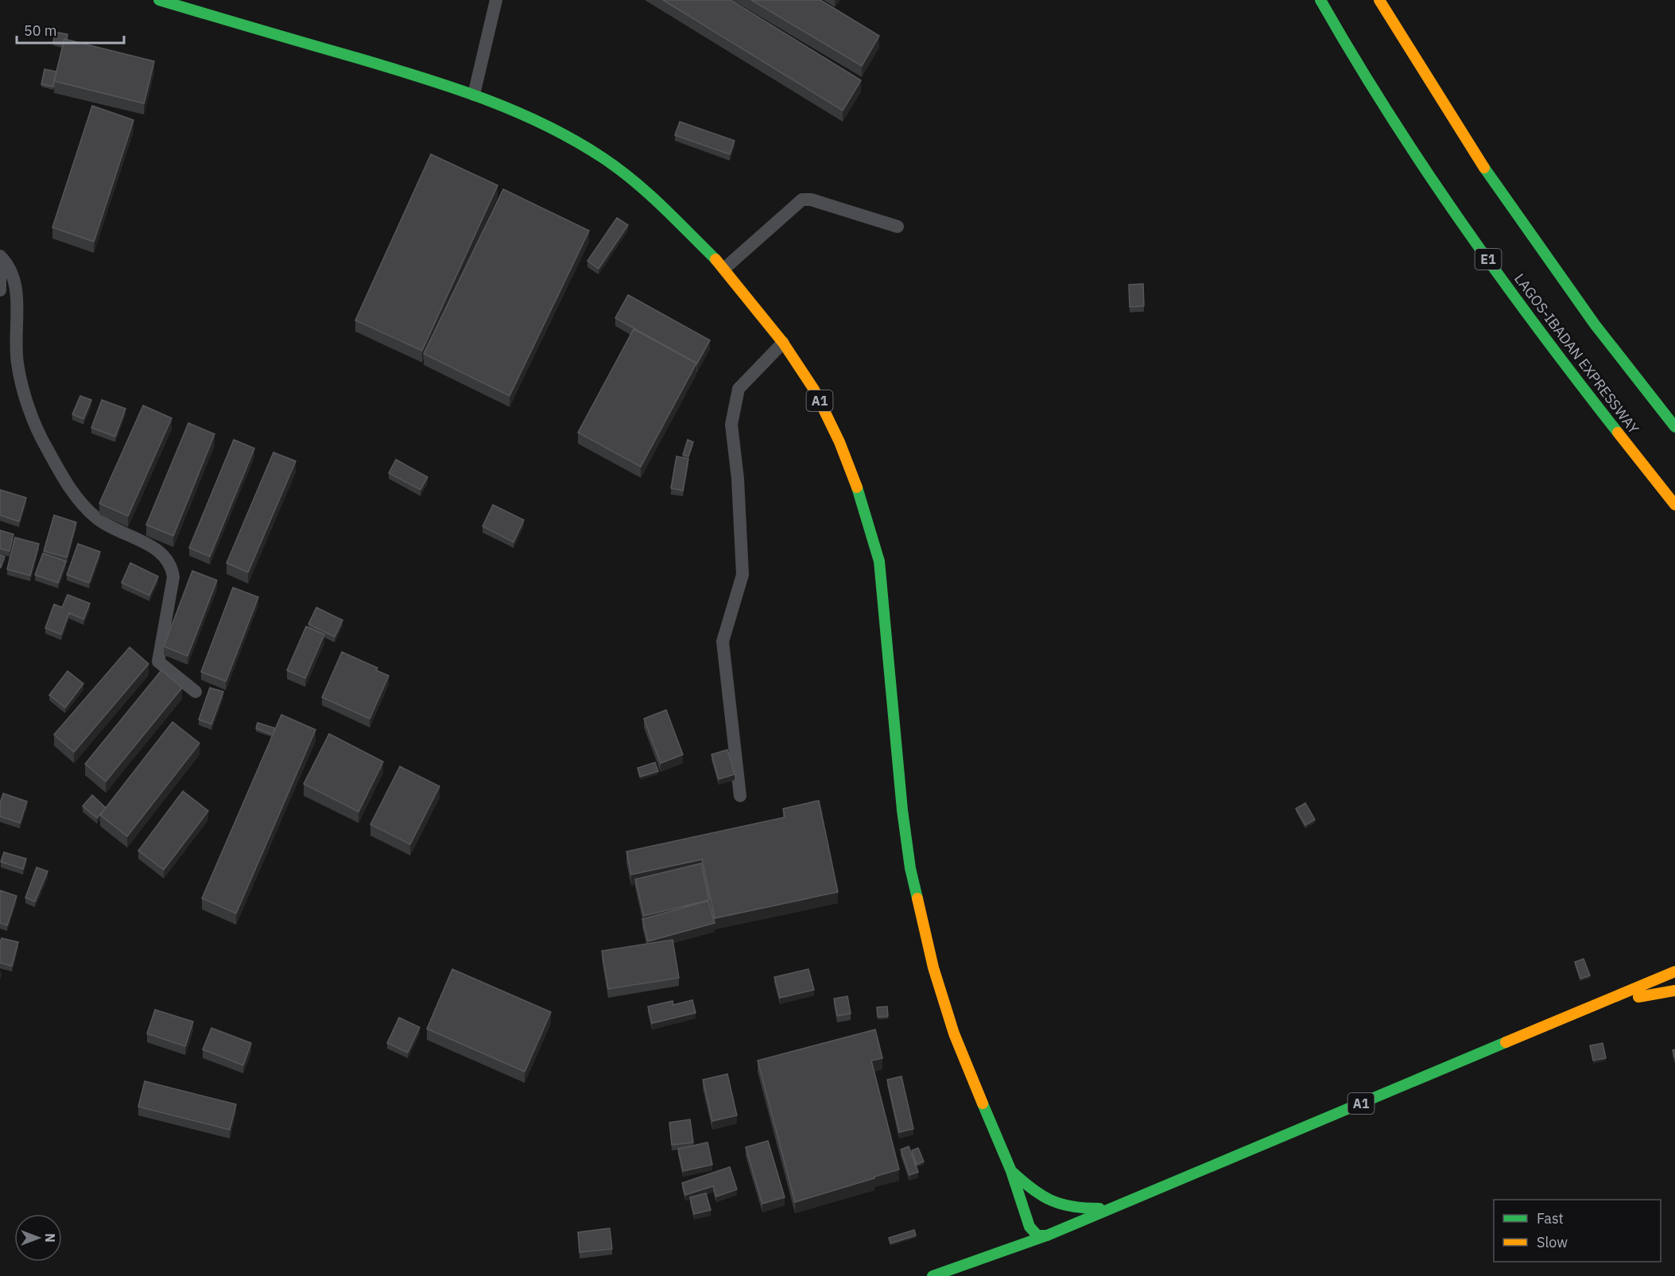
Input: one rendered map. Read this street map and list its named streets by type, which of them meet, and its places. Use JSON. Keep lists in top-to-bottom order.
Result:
{
  "streets": {
    "main road": ["E1", "LAGOS-IBADAN EXPRESSWAY", "A1"]
  },
  "legend": ["Fast", "Slow"],
  "scale_bar": "50 m",
  "north": "right"
}
